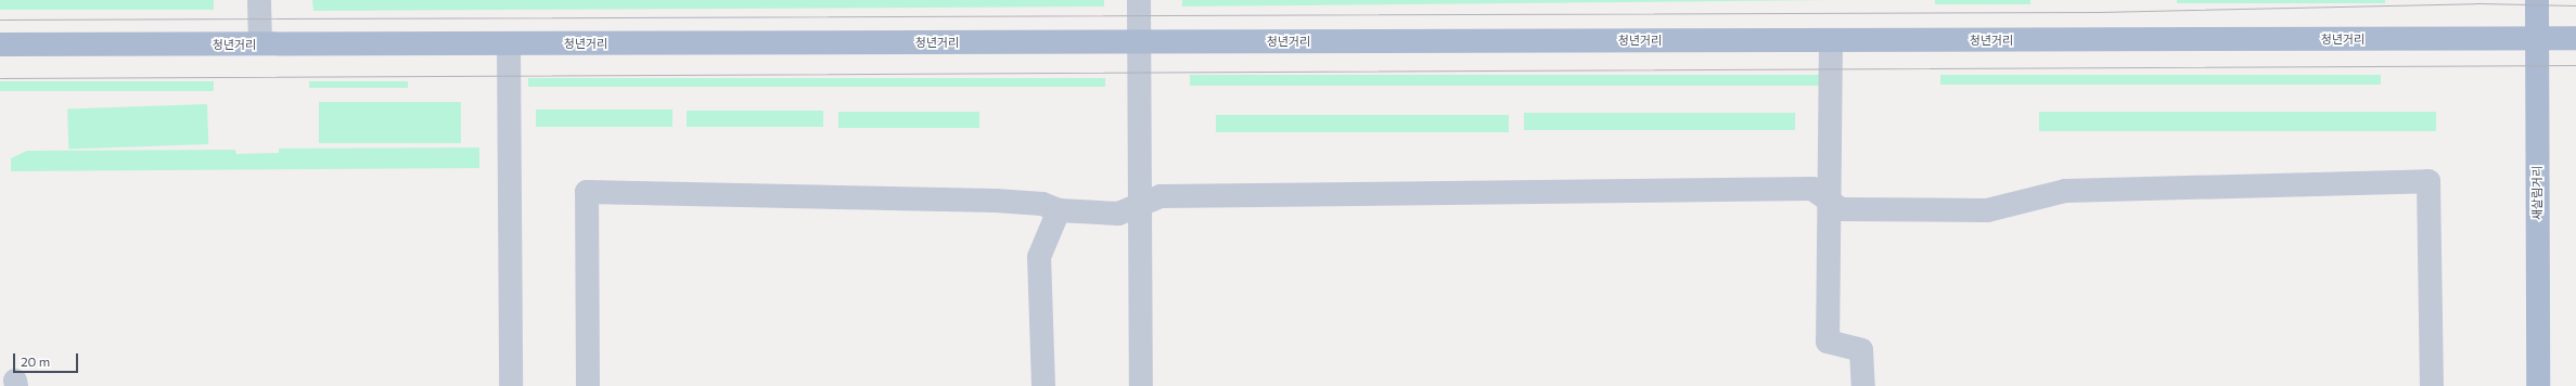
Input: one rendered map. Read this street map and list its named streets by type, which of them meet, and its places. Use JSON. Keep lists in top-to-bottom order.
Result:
{
  "streets": {
    "main road": ["청년거리", "새살림거리"]
  },
  "crossings": [
    ["청년거리", "새살림거리"]
  ],
  "scale_bar": "20 m"
}
